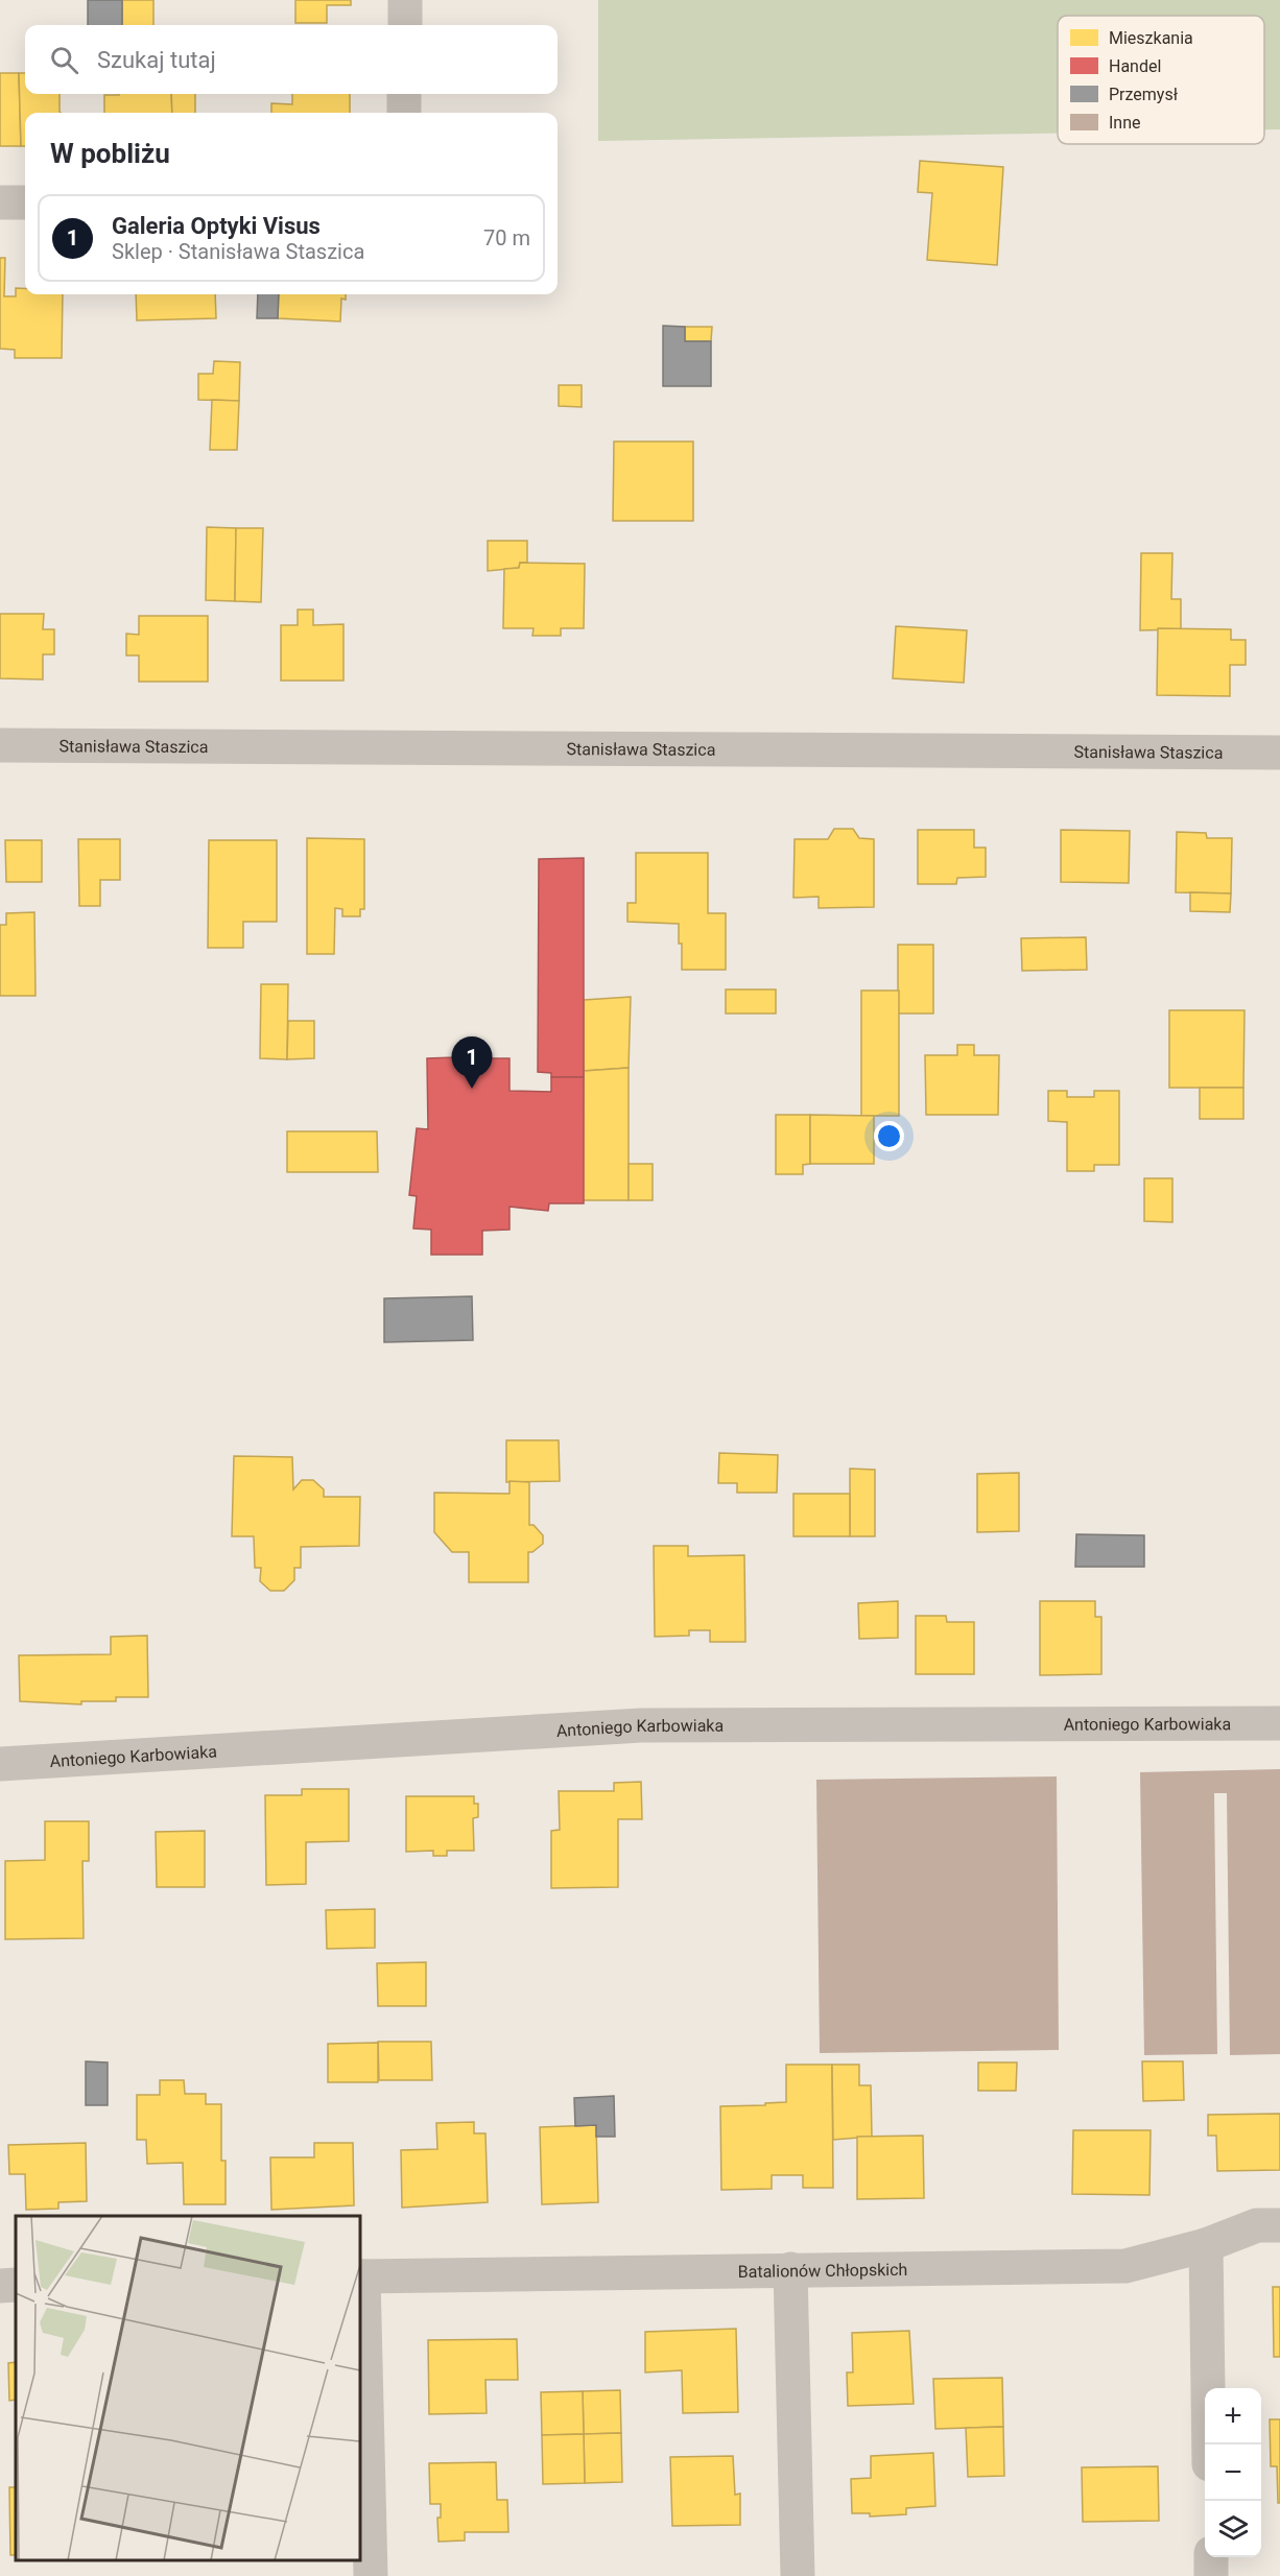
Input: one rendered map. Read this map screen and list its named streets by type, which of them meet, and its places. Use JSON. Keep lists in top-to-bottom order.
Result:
{
  "streets": {
    "street": ["Stanisława Staszica", "Antoniego Karbowiaka", "Batalionów Chłopskich"]
  },
  "legend": [
    "Mieszkania",
    "Handel",
    "Przemysł",
    "Inne"
  ],
  "page": {
    "search": "Szukaj tutaj",
    "heading": "W pobliżu",
    "list": [
      {
        "mark": "1",
        "name": "Galeria Optyki Visus",
        "note": "Sklep · Stanisława Staszica",
        "value": "70 m"
      }
    ],
    "pins": "1",
    "map_buttons": ["+", "−"]
  }
}
